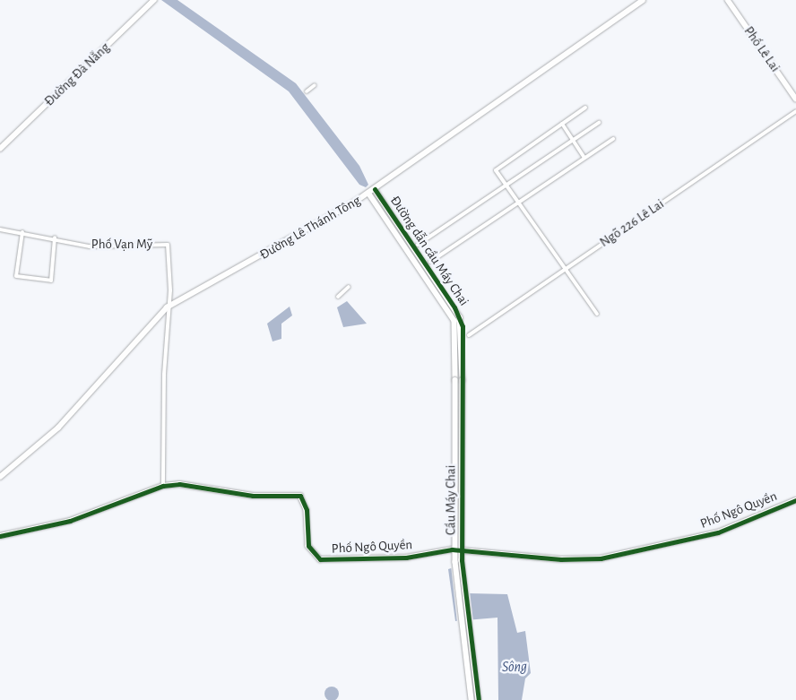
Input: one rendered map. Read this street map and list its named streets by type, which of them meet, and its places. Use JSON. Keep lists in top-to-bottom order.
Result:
{
  "streets": {
    "main road": ["Đường Lê Thánh Tông"],
    "street": [
      "Phố Lê Lai",
      "Đường Đà Nẵng",
      "Ngõ 226 Lê Lai",
      "Phố Vạn Mỹ",
      "Đường dẫn cầu Máy Chai",
      "Cầu Máy Chai",
      "Phố Ngô Quyền"
    ]
  },
  "crossings": [
    ["Đường Lê Thánh Tông", "Phố Vạn Mỹ"],
    ["Đường Lê Thánh Tông", "Đường dẫn cầu Máy Chai"],
    ["Phố Vạn Mỹ", "Phố Ngô Quyền"],
    ["Đường dẫn cầu Máy Chai", "Cầu Máy Chai"]
  ],
  "water": ["Sông"]
}
